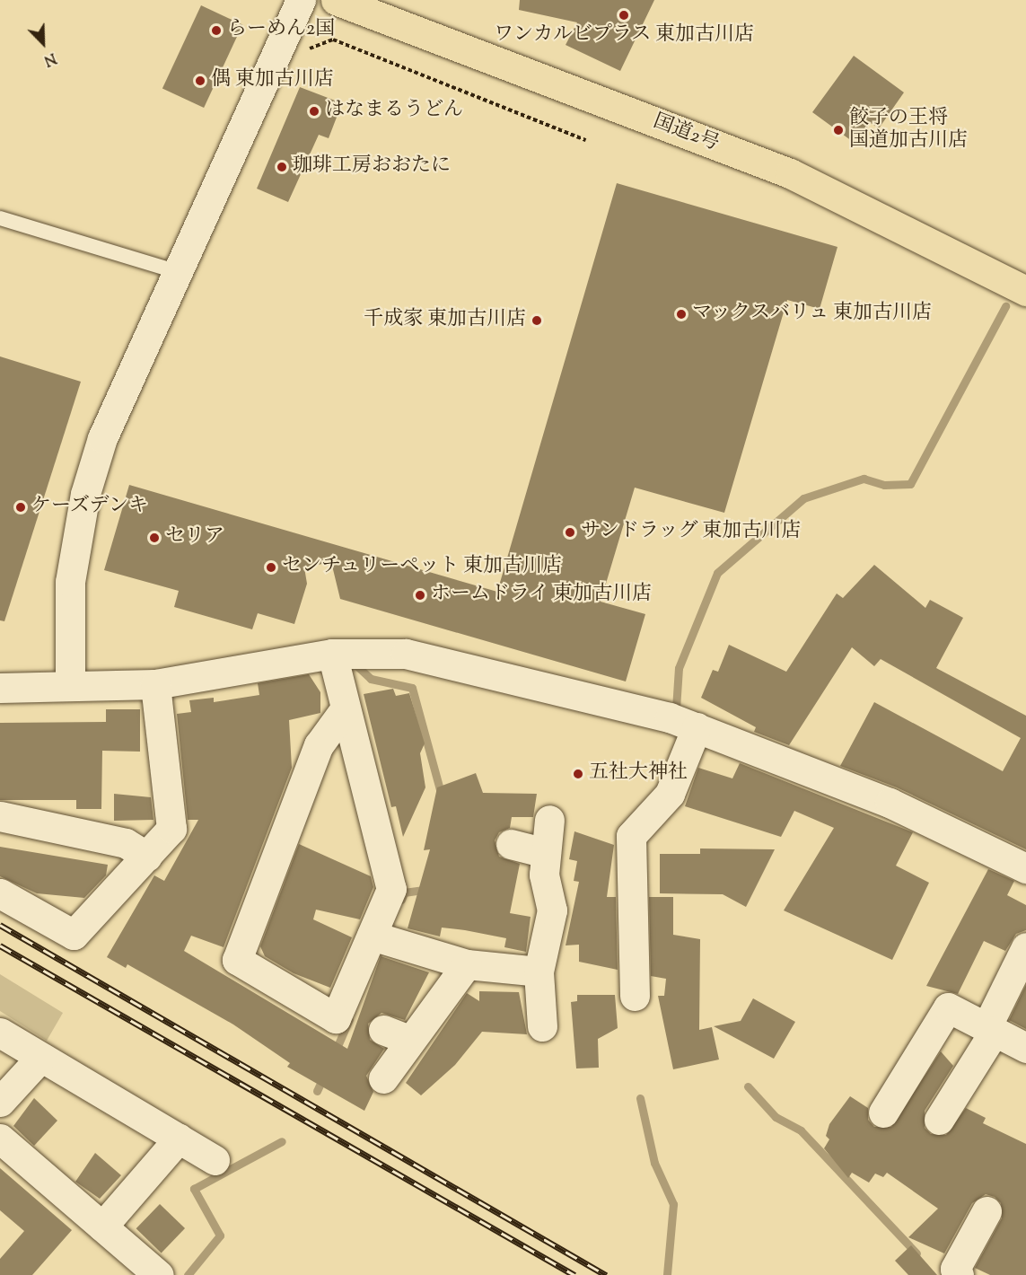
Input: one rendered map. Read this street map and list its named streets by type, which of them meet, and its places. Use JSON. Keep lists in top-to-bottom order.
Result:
{
  "streets": {
    "highway": ["国道2号"]
  },
  "places": [
    "ワンカルビプラス 東加古川店",
    "らーめん2国",
    "偶 東加古川店",
    "はなまるうどん",
    "餃子の王将 国道加古川店",
    "珈琲工房おおたに",
    "マックスバリュ 東加古川店",
    "千成家 東加古川店",
    "ケーズデンキ",
    "サンドラッグ 東加古川店",
    "セリア",
    "センチュリーペット 東加古川店",
    "ホームドライ 東加古川店",
    "五社大神社"
  ],
  "north": "bottom right"
}
